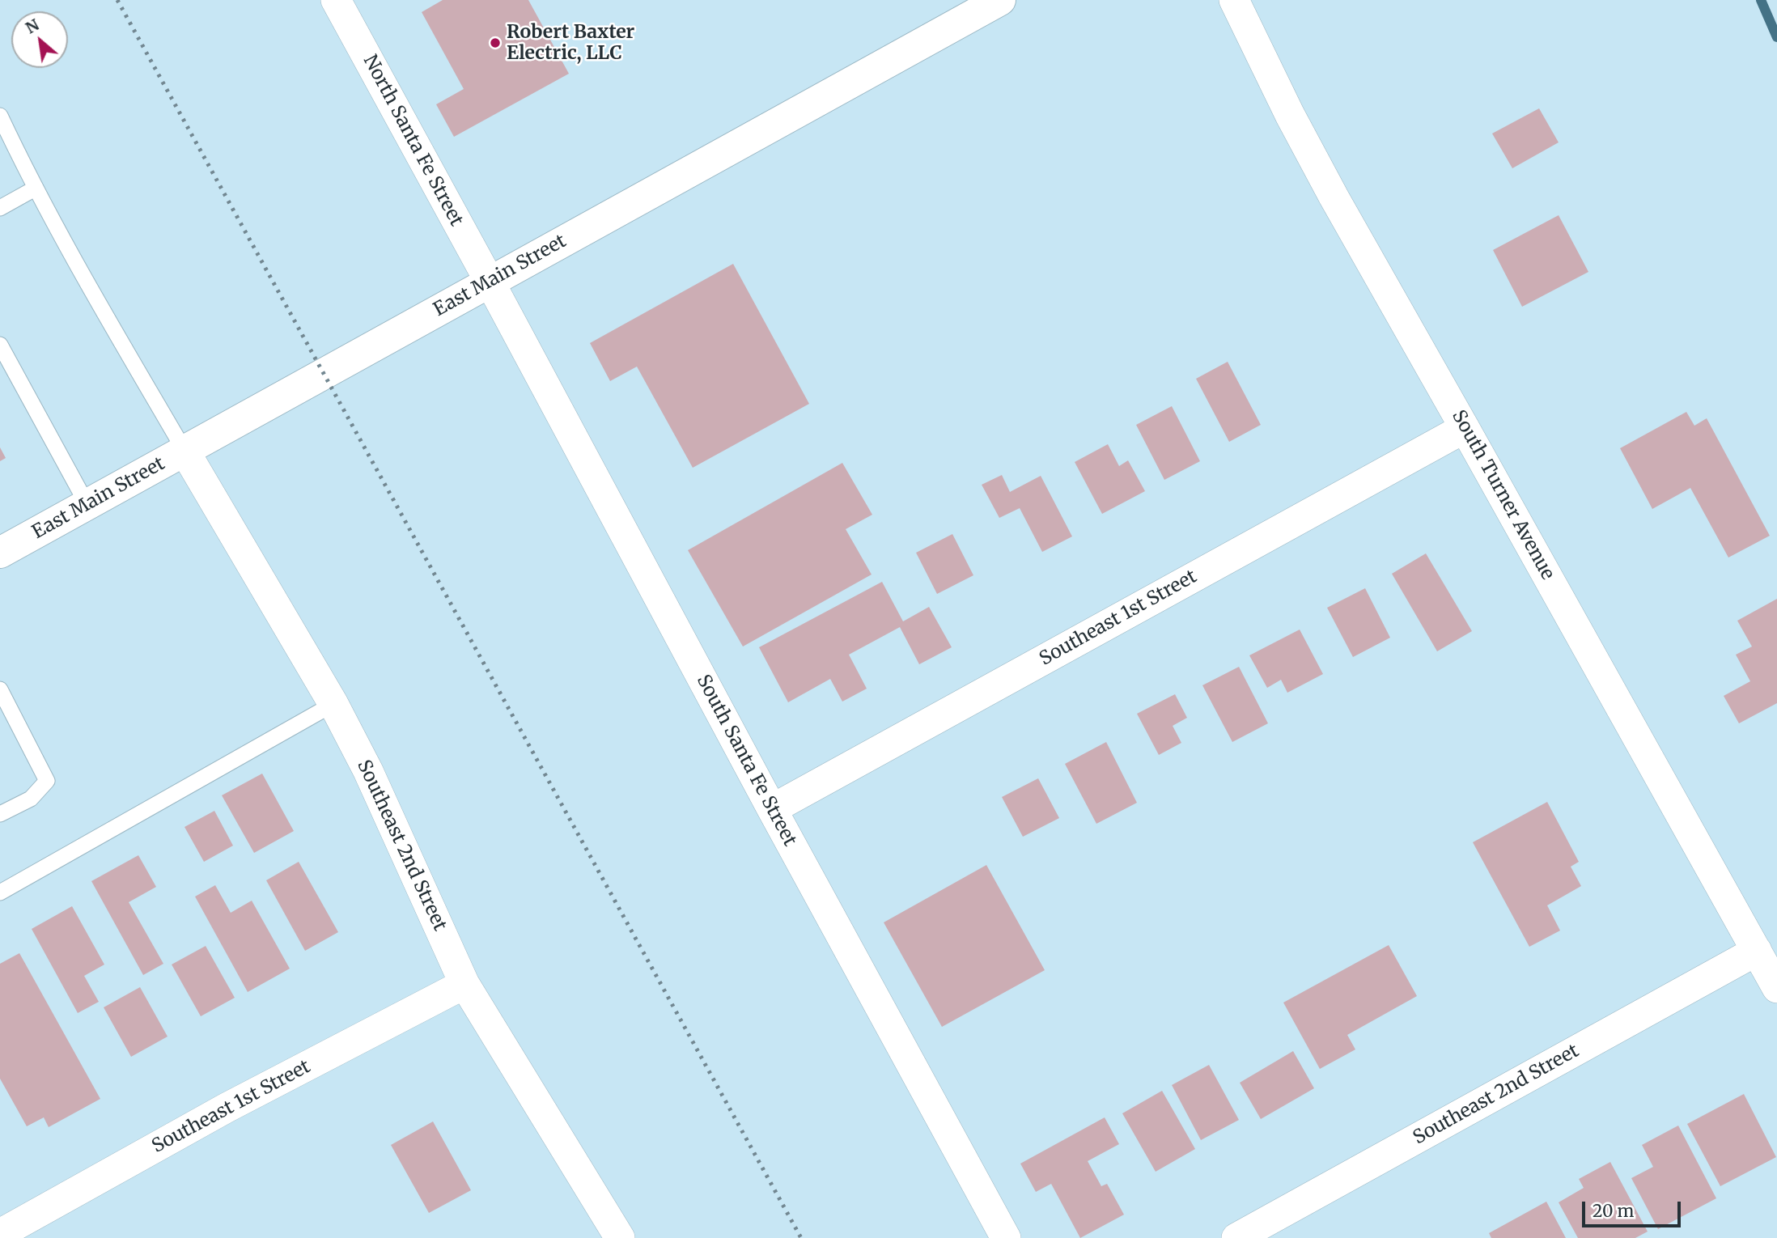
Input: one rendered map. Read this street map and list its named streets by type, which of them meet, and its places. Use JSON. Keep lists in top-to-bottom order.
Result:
{
  "streets": {
    "main road": ["East Main Street"],
    "street": [
      "North Santa Fe Street",
      "South Turner Avenue",
      "Southeast 1st Street",
      "South Santa Fe Street",
      "Southeast 2nd Street"
    ]
  },
  "crossings": [
    ["North Santa Fe Street", "East Main Street"],
    ["North Santa Fe Street", "South Santa Fe Street"],
    ["East Main Street", "South Santa Fe Street"],
    ["East Main Street", "Southeast 2nd Street"],
    ["South Turner Avenue", "Southeast 1st Street"],
    ["South Turner Avenue", "Southeast 2nd Street"],
    ["Southeast 1st Street", "South Santa Fe Street"],
    ["Southeast 1st Street", "Southeast 2nd Street"]
  ],
  "places": ["Robert Baxter Electric, LLC"],
  "scale_bar": "20 m",
  "north": "top left"
}
